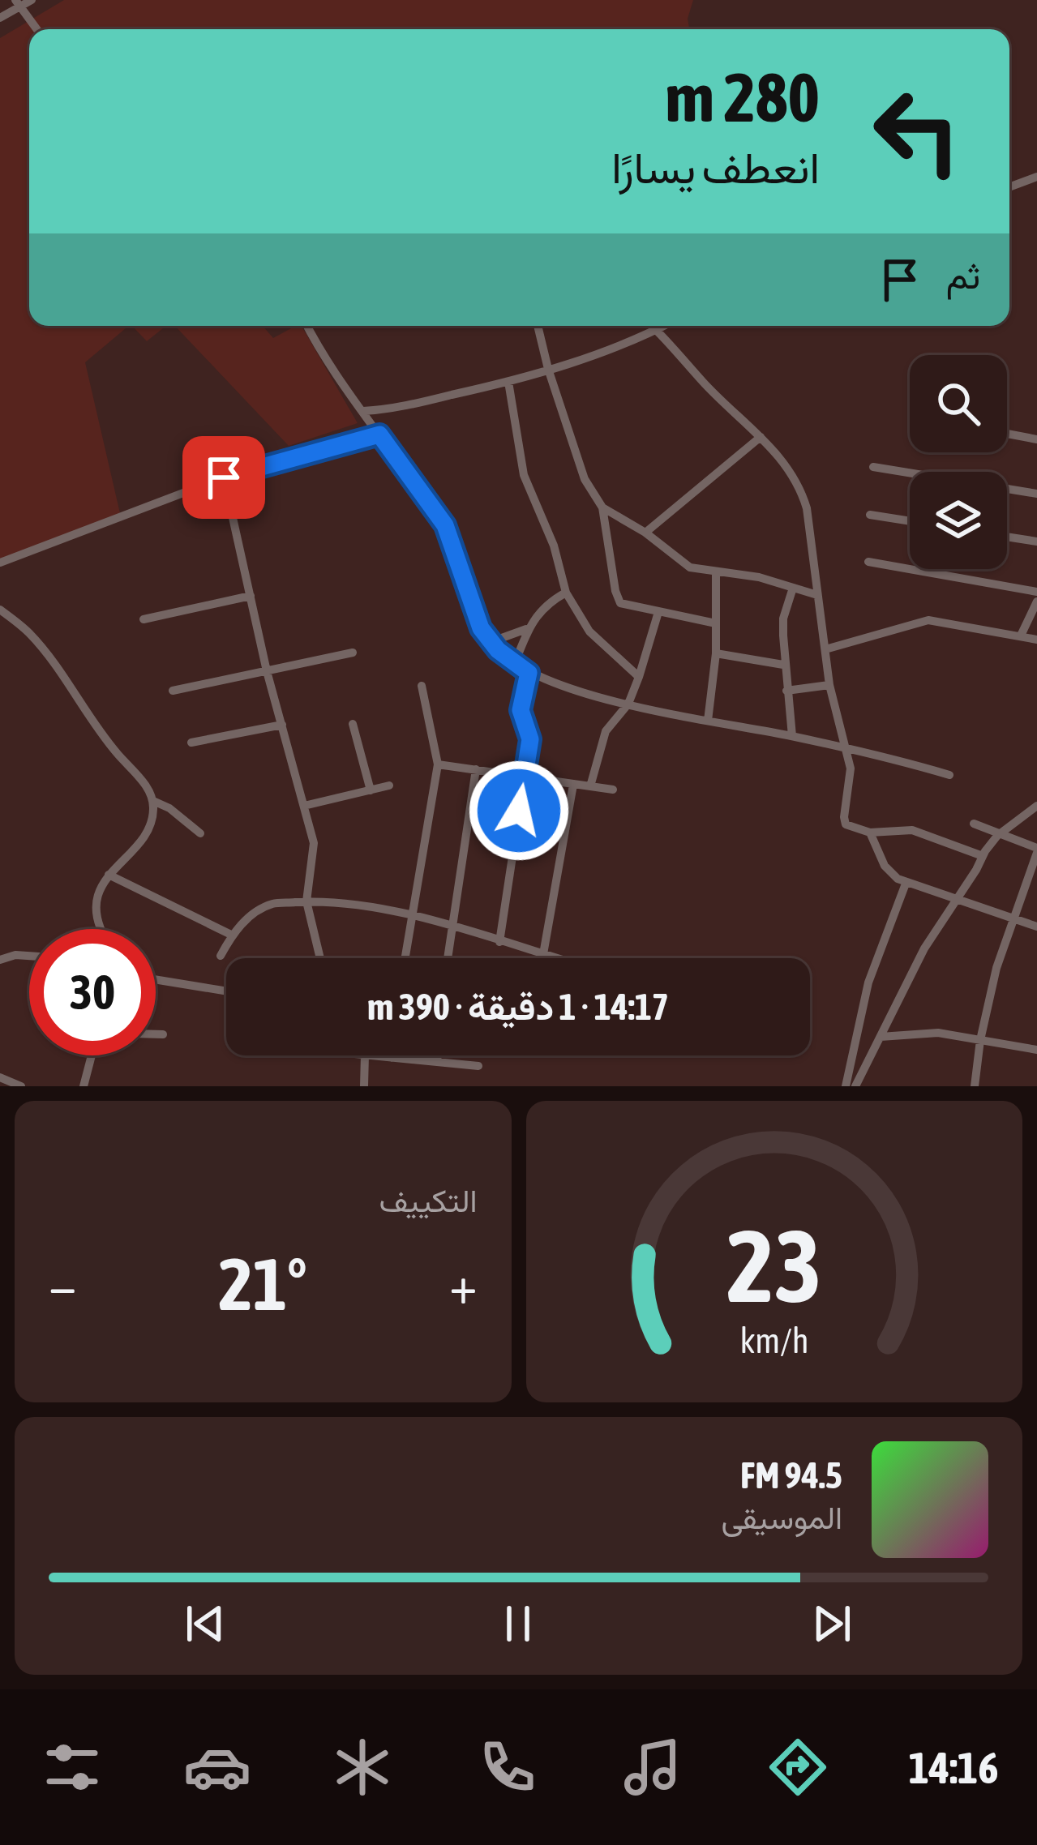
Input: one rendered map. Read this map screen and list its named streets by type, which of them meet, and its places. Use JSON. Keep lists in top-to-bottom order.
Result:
{
  "page": {
    "turn": ["280 m", "انعطف يسارًا"],
    "then": "ثم",
    "limit": "30",
    "trip": "14:17 · 1 دقيقة · 390 m",
    "tile": "التكييف",
    "heat": ["−", "21°", "+"],
    "song": ["94.5 FM", "الموسيقى"],
    "tabs": "14:16",
    "gauge": ["23", "km/h"]
  }
}
